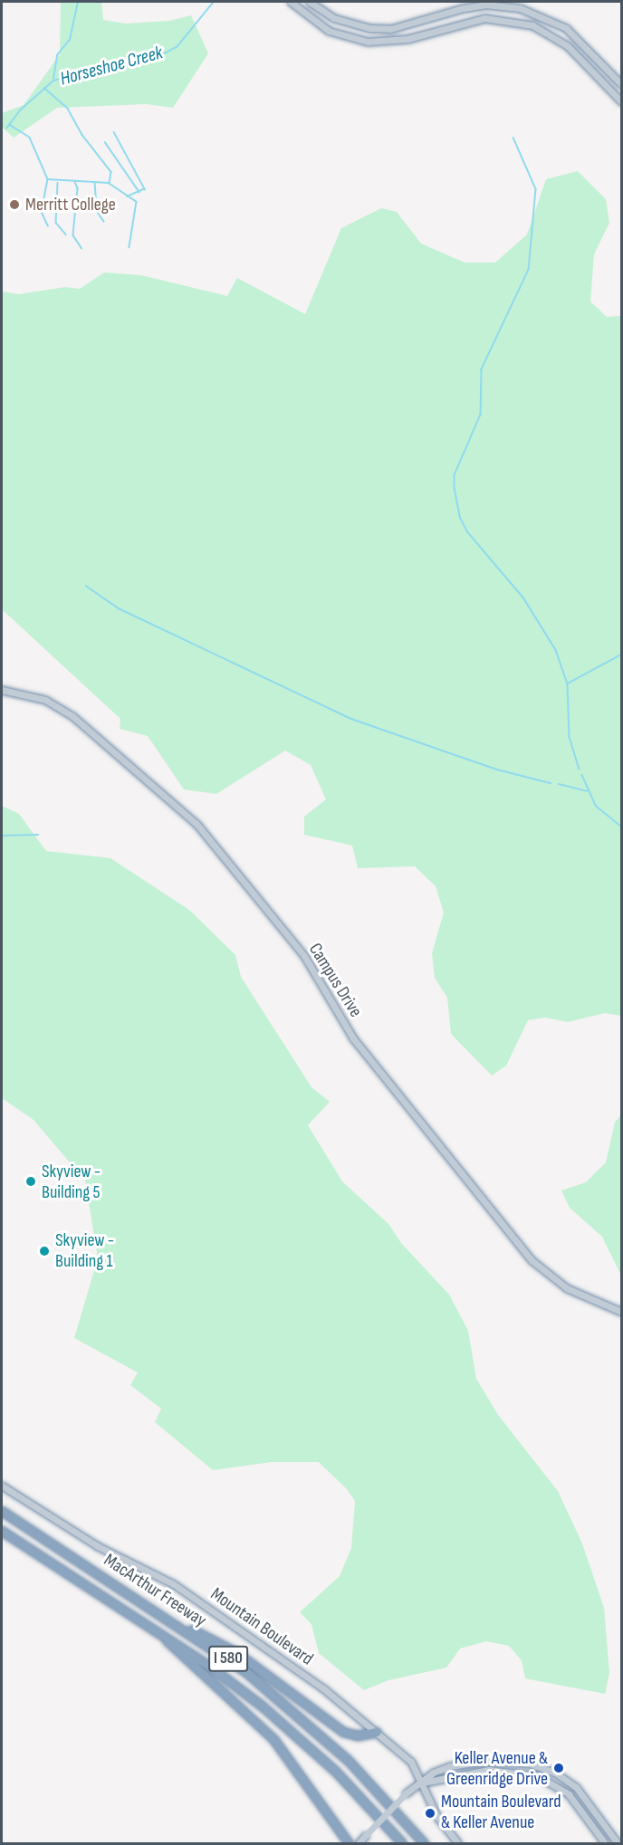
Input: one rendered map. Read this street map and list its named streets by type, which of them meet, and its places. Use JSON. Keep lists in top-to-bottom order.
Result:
{
  "streets": {
    "highway": ["MacArthur Freeway", "I 580"],
    "main road": ["Campus Drive", "Mountain Boulevard"]
  },
  "water": ["Horseshoe Creek"],
  "places": [
    "Merritt College",
    "Skyview - Building 5",
    "Skyview - Building 1",
    "Keller Avenue & Greenridge Drive",
    "Mountain Boulevard & Keller Avenue"
  ]
}
